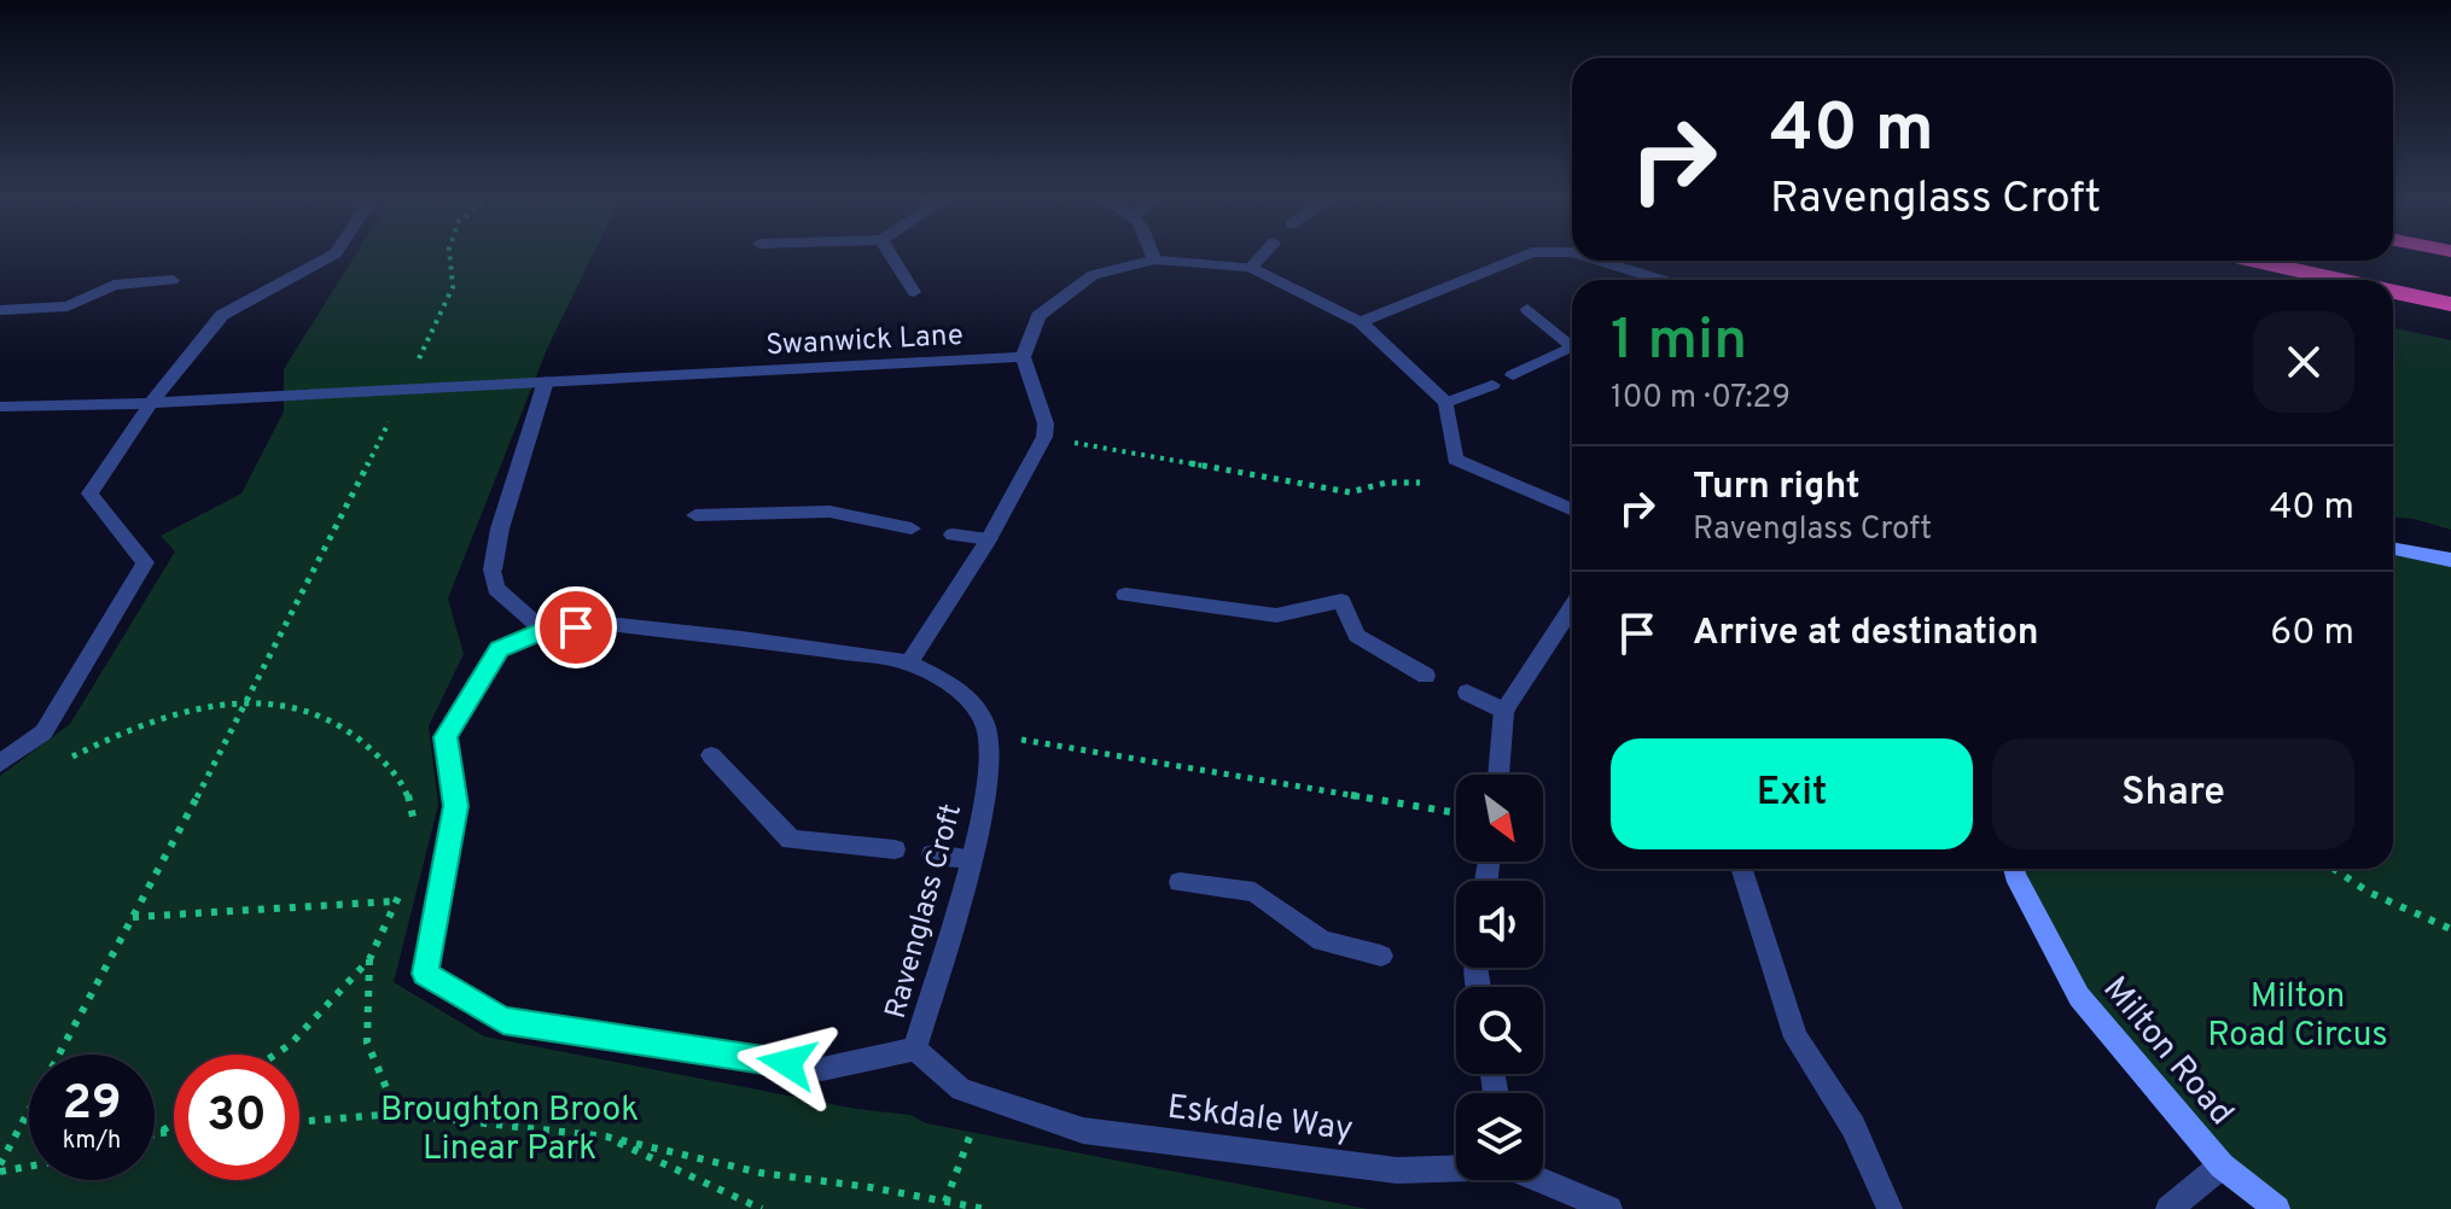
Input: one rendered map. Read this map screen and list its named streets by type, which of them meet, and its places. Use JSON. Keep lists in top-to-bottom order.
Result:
{
  "streets": {
    "street": [
      "Swanwick Lane",
      "Ravenglass Croft",
      "Milton Road",
      "Eskdale Way"
    ]
  },
  "crossings": [
    ["Ravenglass Croft", "Eskdale Way"]
  ],
  "parks": ["Milton Road Circus", "Broughton Brook Linear Park"],
  "north": "bottom right",
  "page": {
    "turn": ["40 m", "Ravenglass Croft"],
    "heading": ["1 min", "100 m · 07:29"],
    "list": [
      {
        "name": "Turn right",
        "note": "Ravenglass Croft",
        "value": "40 m"
      },
      {
        "name": "Arrive at destination",
        "value": "60 m"
      }
    ],
    "buttons": ["Exit", "Share"],
    "speed": "29 km/h",
    "limit": "30"
  }
}
